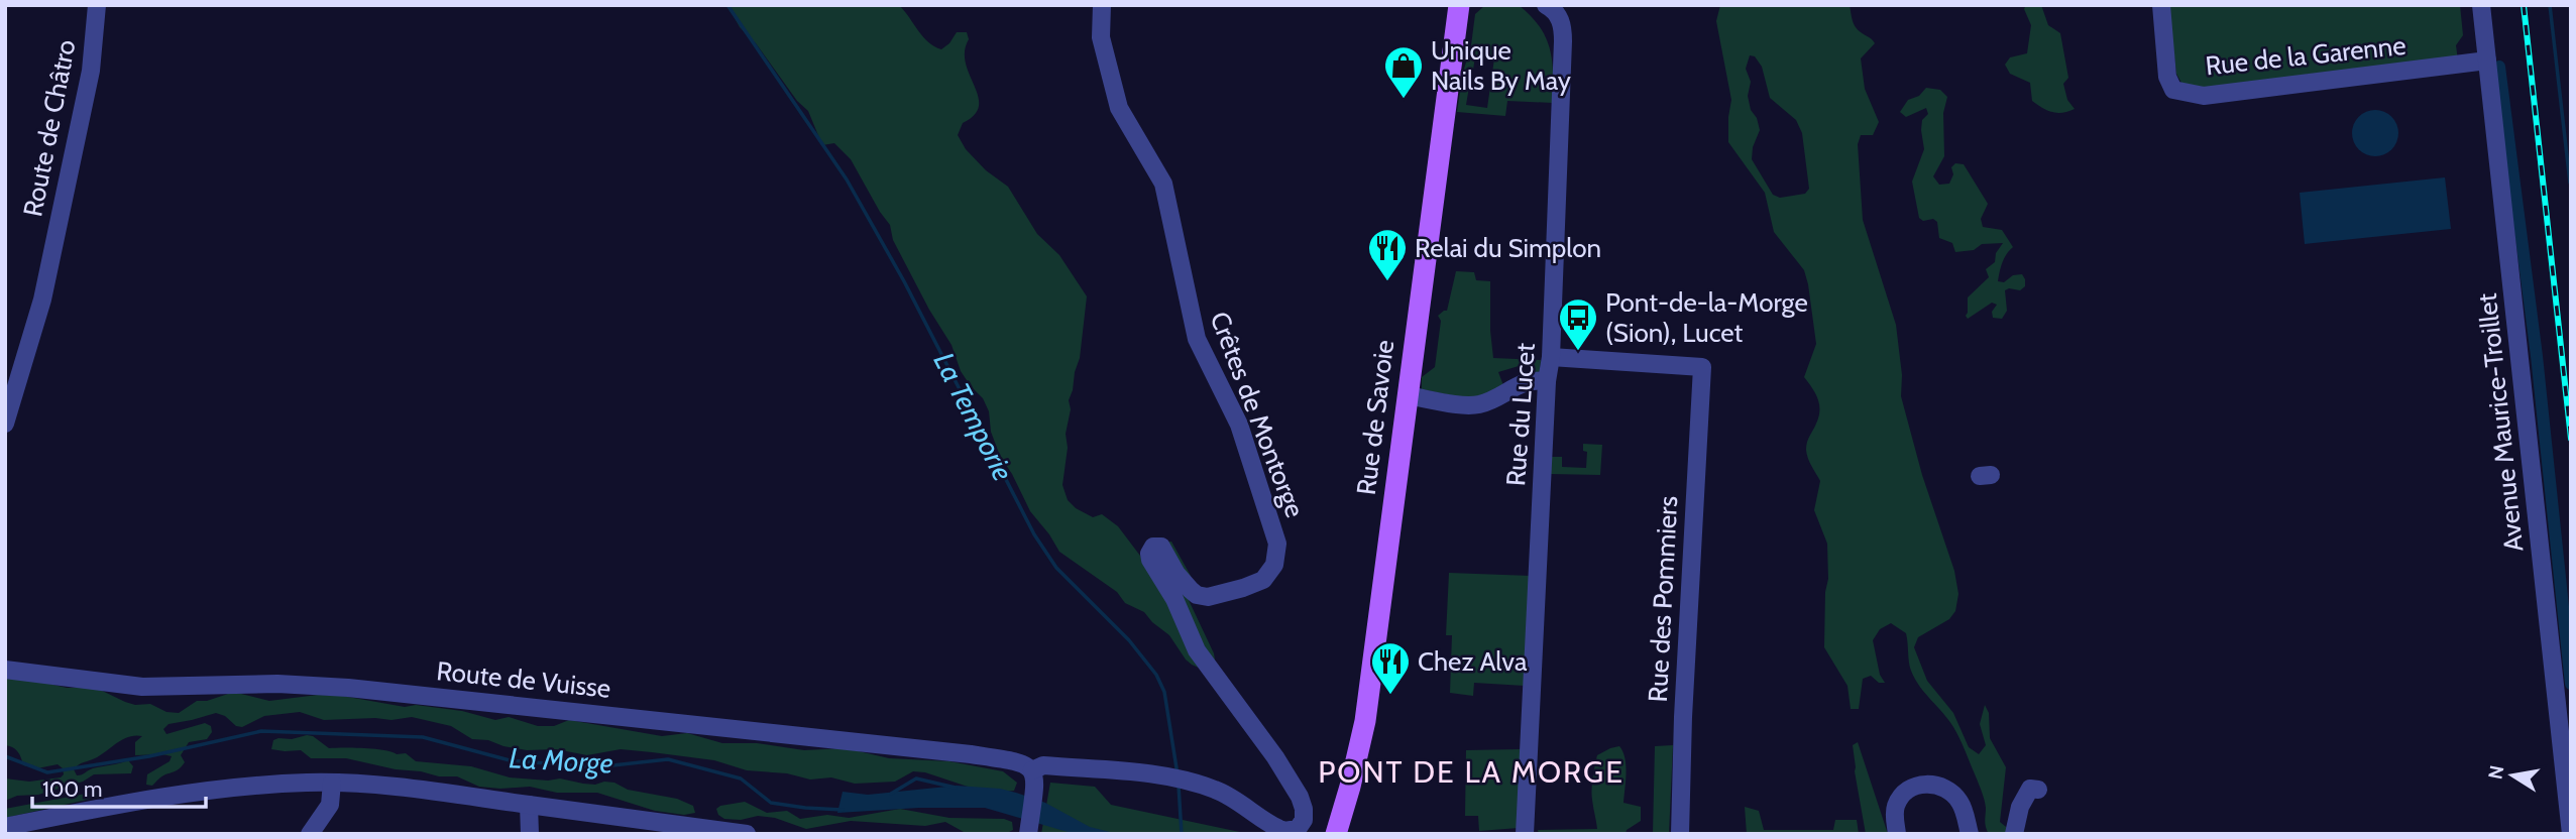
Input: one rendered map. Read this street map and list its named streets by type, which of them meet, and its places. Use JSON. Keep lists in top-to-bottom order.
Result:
{
  "streets": {
    "main road": ["Rue de Savoie"],
    "street": [
      "Rue de la Garenne",
      "Route de Châtro",
      "Crêtes de Montorge",
      "Rue du Lucet",
      "Avenue Maurice-Troillet",
      "Rue des Pommiers",
      "Route de Vuisse"
    ]
  },
  "crossings": [
    ["Rue de la Garenne", "Avenue Maurice-Troillet"],
    ["Crêtes de Montorge", "Route de Vuisse"],
    ["Rue du Lucet", "Rue des Pommiers"]
  ],
  "districts": ["PONT DE LA MORGE"],
  "water": ["La Temporie", "La Morge"],
  "places": {
    "shop": ["Unique Nails By May"],
    "restaurant": ["Relai du Simplon", "Chez Alva"],
    "bus stop": ["Pont-de-la-Morge (Sion), Lucet"]
  },
  "scale_bar": "100 m",
  "north": "left"
}
